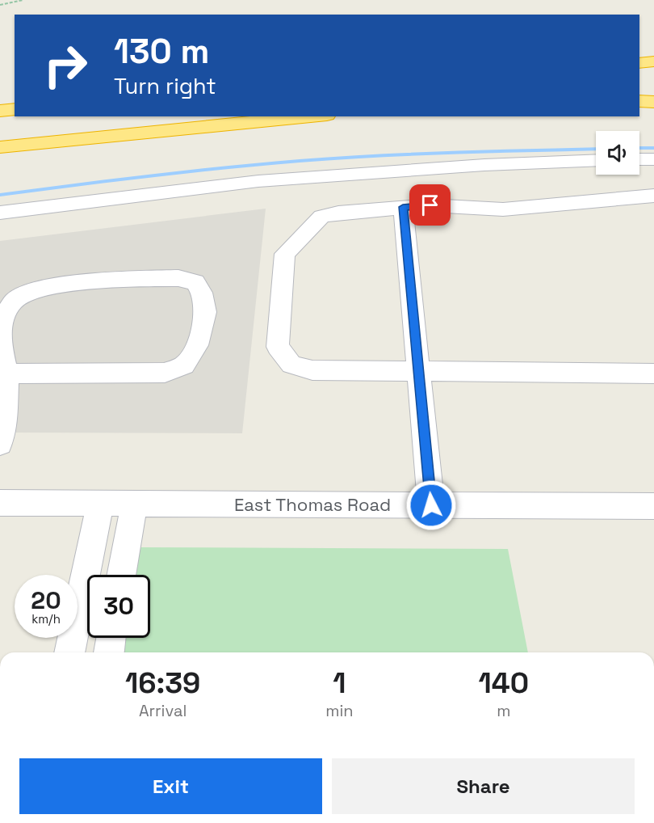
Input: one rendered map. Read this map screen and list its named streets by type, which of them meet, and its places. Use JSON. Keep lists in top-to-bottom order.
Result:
{
  "streets": {
    "street": ["East Thomas Road"]
  },
  "page": {
    "turn": ["130 m", "Turn right"],
    "speed": "20 km/h",
    "limit": "30",
    "eta": [
      "16:39",
      "Arrival",
      "1",
      "min",
      "140",
      "m"
    ],
    "buttons": ["Exit", "Share"]
  }
}
